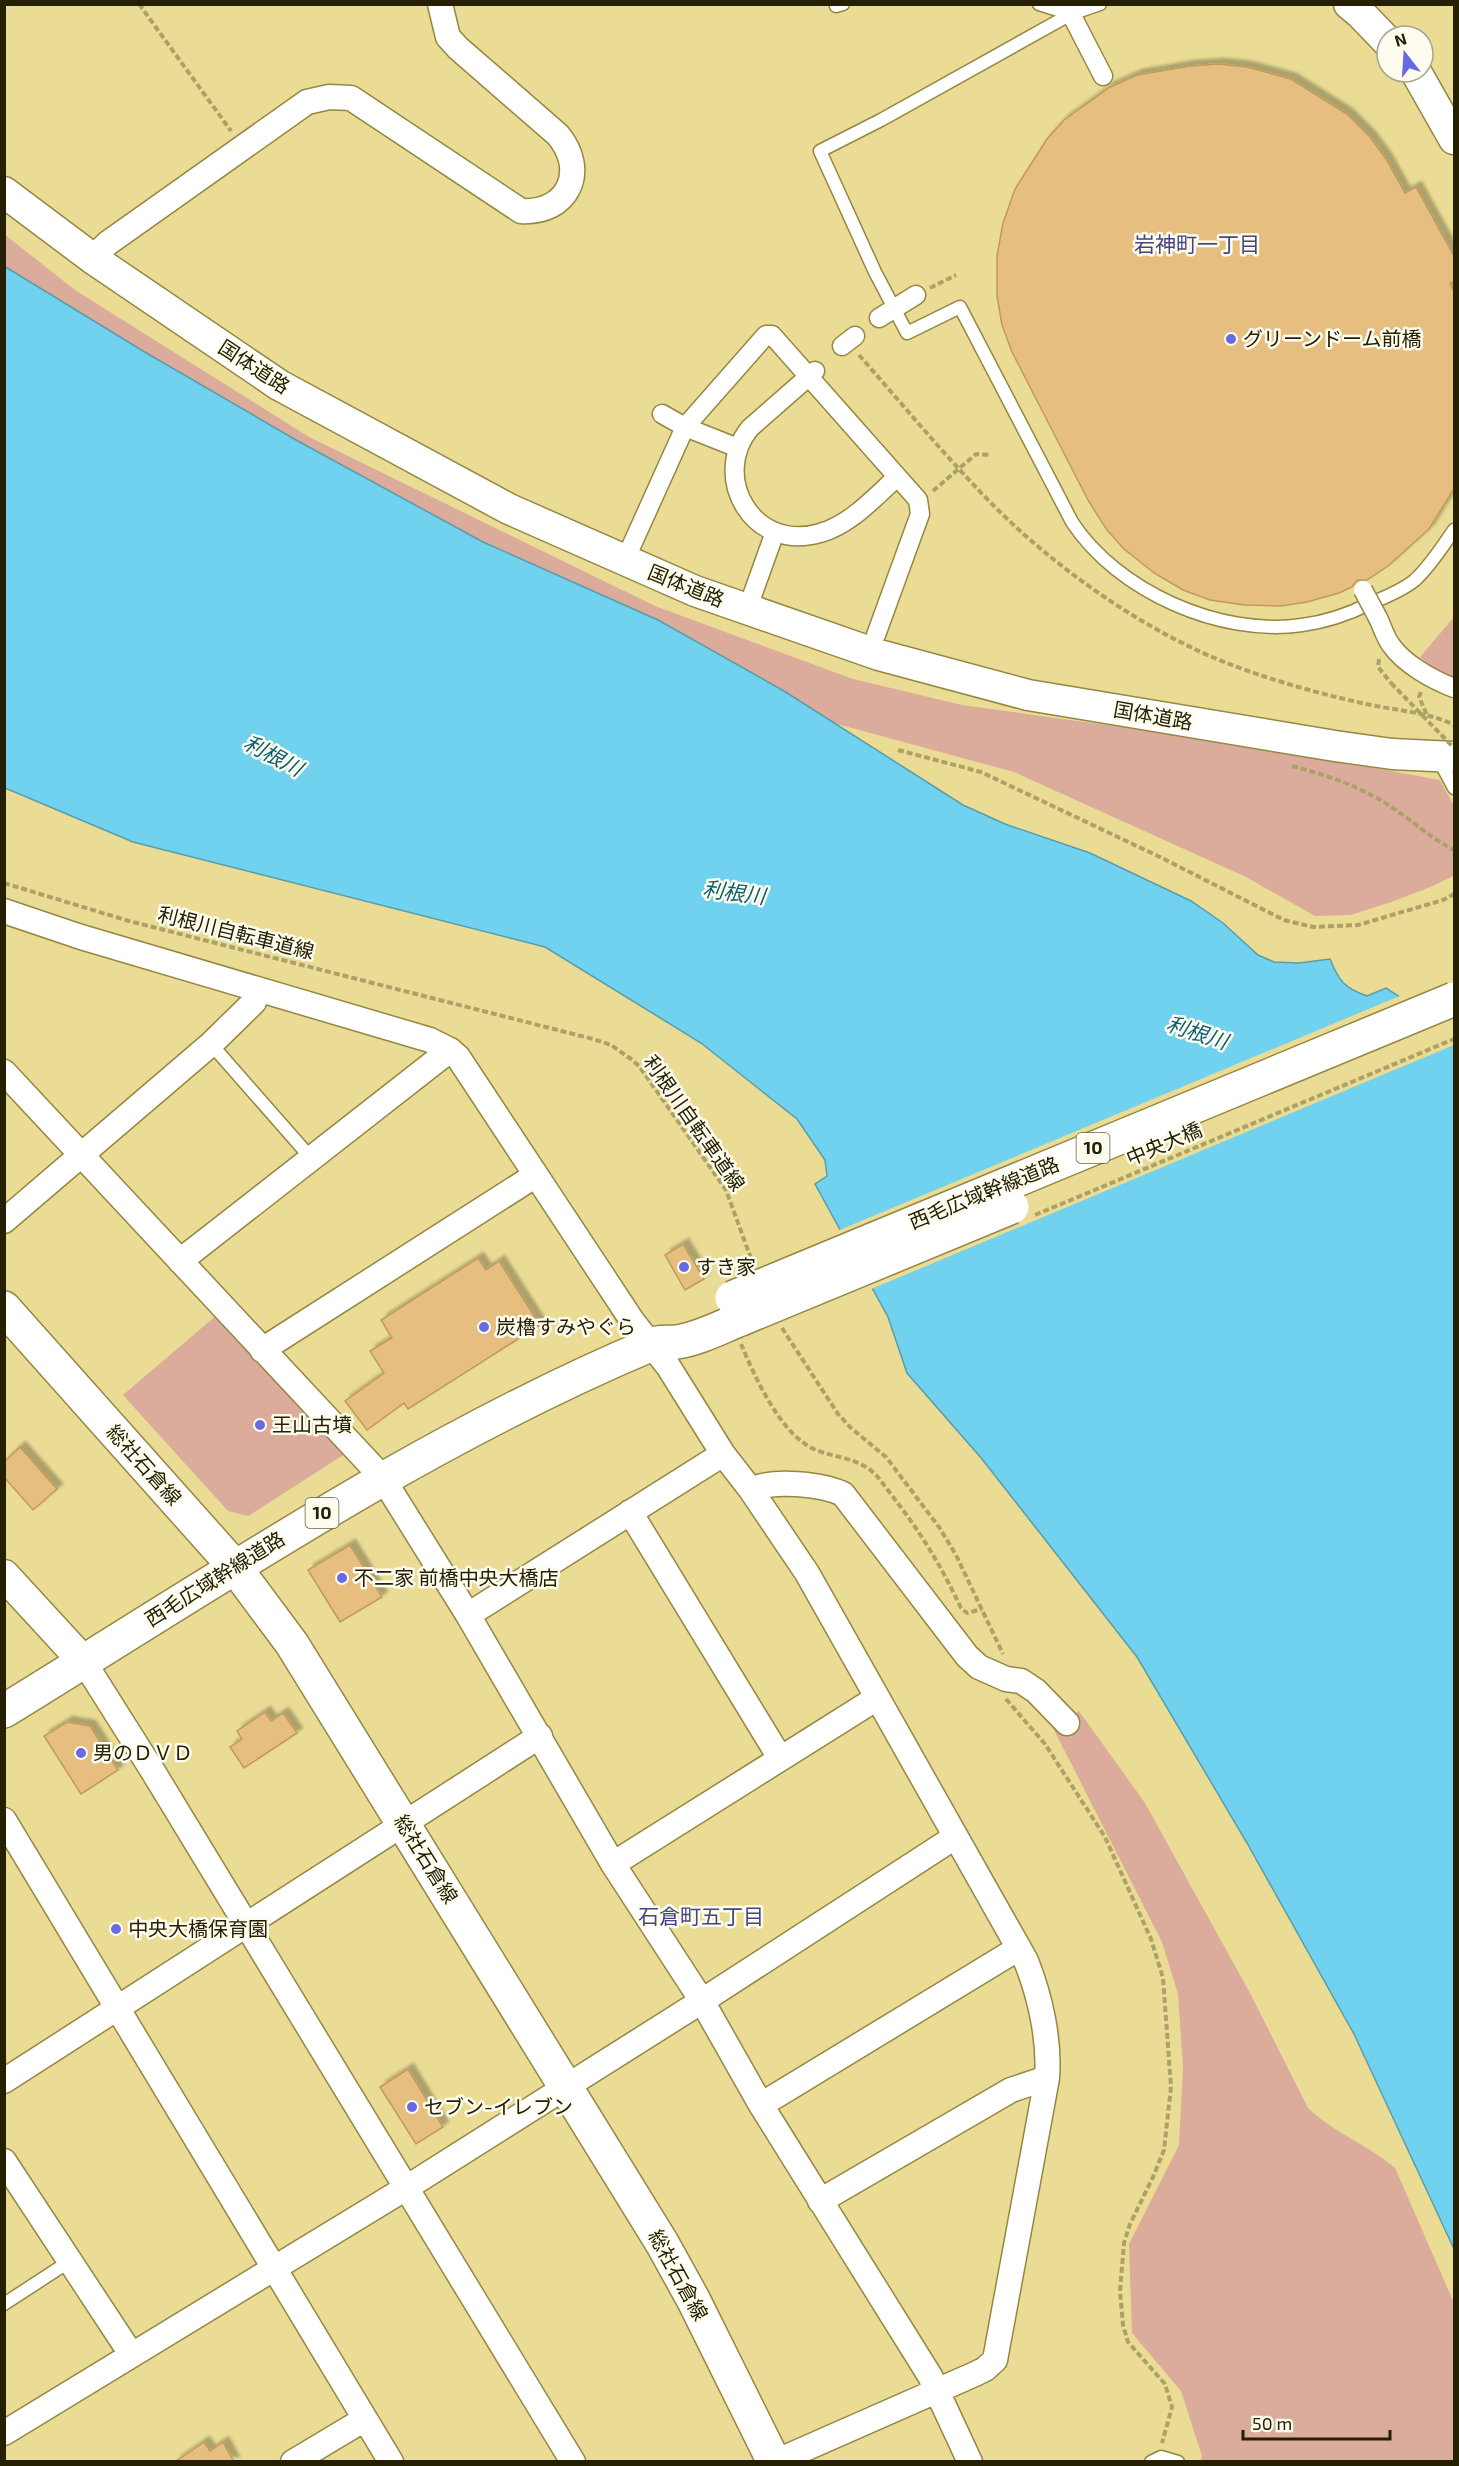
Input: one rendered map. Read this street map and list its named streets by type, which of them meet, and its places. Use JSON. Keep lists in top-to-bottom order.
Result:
{
  "streets": {
    "main road": ["10", "西毛広域幹線道路", "総社石倉線"],
    "street": ["国体道路"],
    "path": ["利根川自転車道線", "中央大橋"]
  },
  "crossings": [
    ["西毛広域幹線道路", "総社石倉線"]
  ],
  "districts": ["岩神町一丁目", "石倉町五丁目"],
  "water": ["利根川"],
  "places": [
    "グリーンドーム前橋",
    "すき家",
    "炭櫓すみやぐら",
    "王山古墳",
    "不二家 前橋中央大橋店",
    "男のＤＶＤ",
    "中央大橋保育園",
    "セブン-イレブン"
  ],
  "scale_bar": "50 m",
  "north": "top"
}
